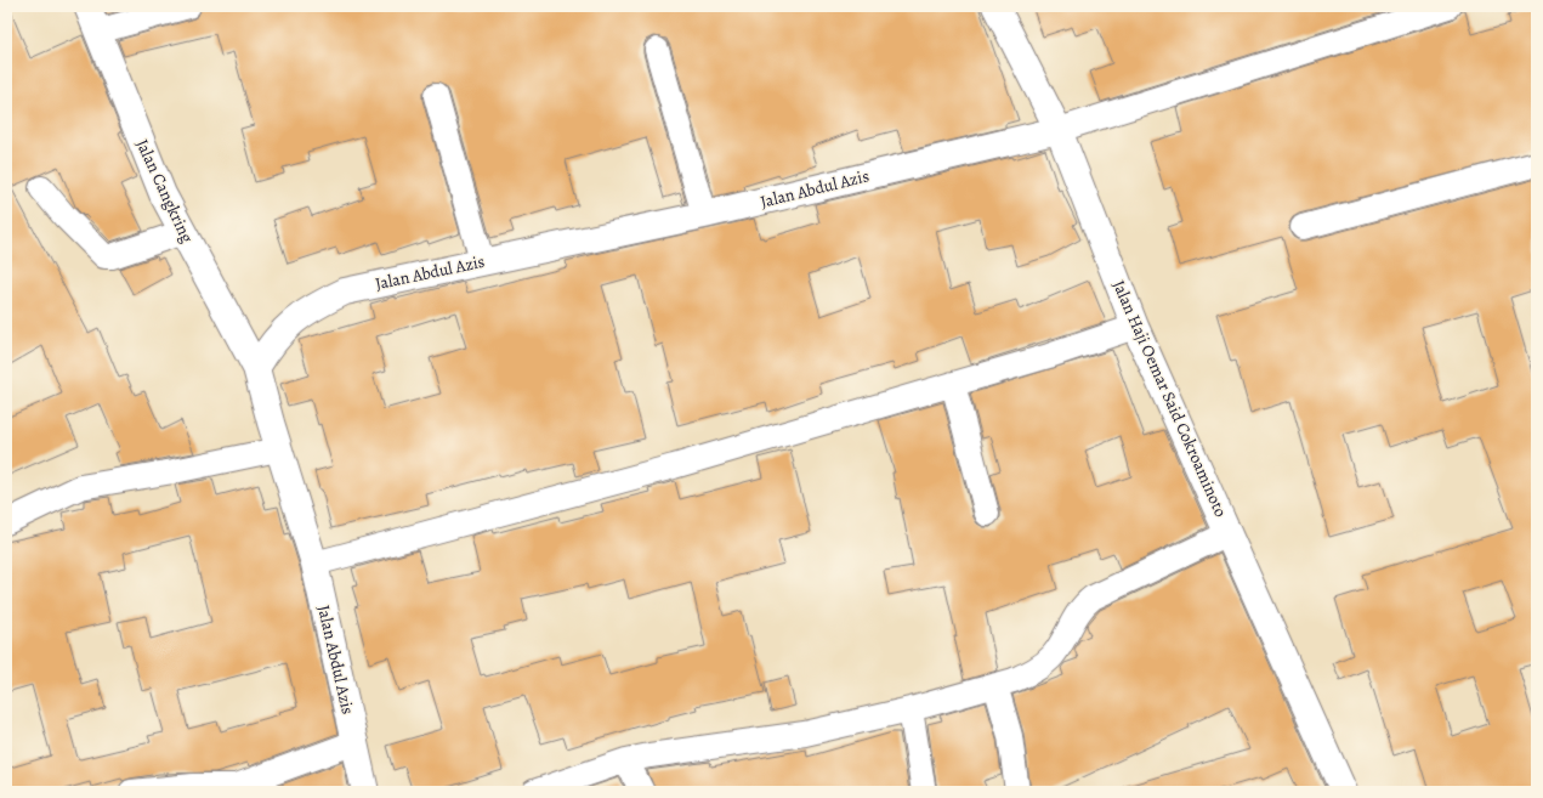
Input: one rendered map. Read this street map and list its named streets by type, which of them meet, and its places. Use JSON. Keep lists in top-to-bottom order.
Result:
{
  "streets": {
    "street": ["Jalan Abdul Azis", "Jalan Cangkring", "Jalan Haji Oemar Said Cokroaminoto"]
  },
  "crossings": [
    ["Jalan Abdul Azis", "Jalan Cangkring"],
    ["Jalan Abdul Azis", "Jalan Haji Oemar Said Cokroaminoto"]
  ]
}
